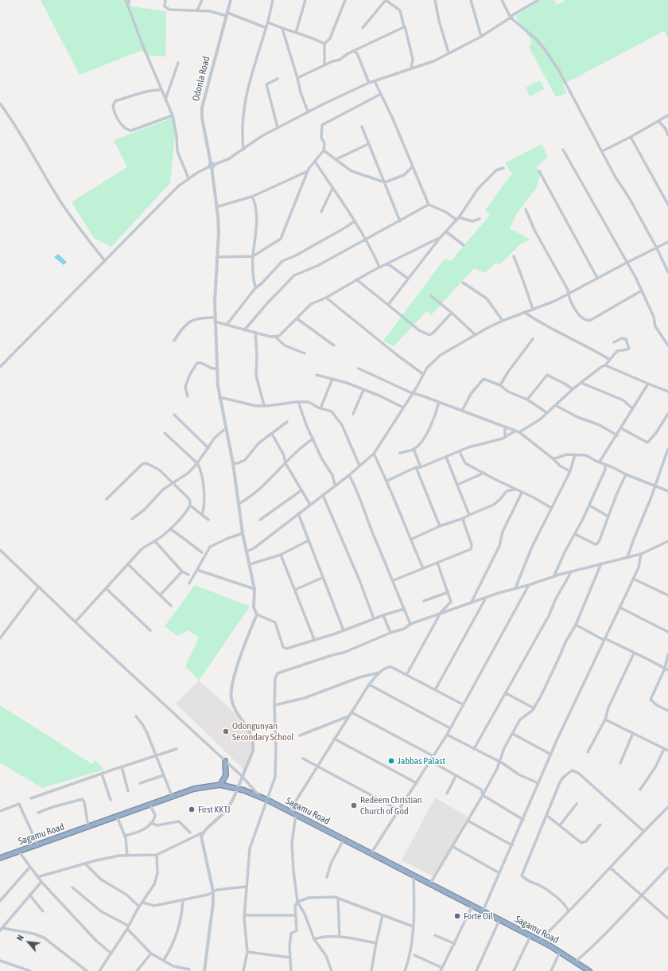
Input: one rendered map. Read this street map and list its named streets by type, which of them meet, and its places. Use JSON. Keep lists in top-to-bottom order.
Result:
{
  "streets": {
    "highway": ["Sagamu Road"],
    "street": ["Odonla Road"]
  },
  "places": [
    "Odongunyan Secondary School",
    "Jabbas Palast",
    "Redeem Christian Church of God",
    "First KKTJ",
    "Forte Oil"
  ],
  "north": "top left"
}
